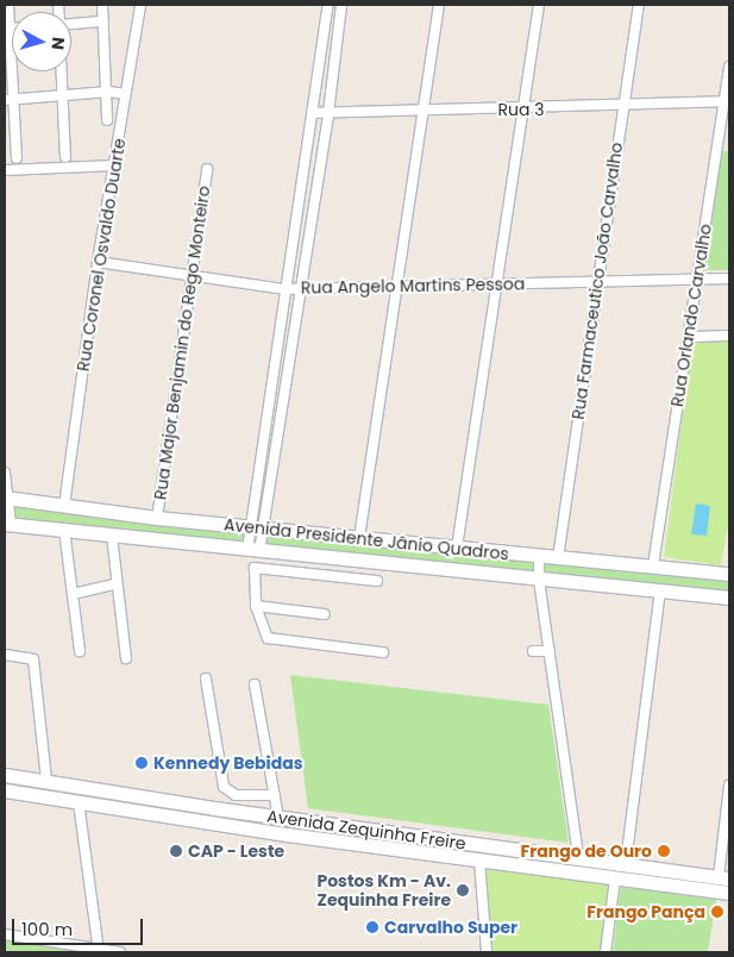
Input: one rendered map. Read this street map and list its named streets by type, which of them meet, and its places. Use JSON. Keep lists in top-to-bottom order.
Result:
{
  "streets": {
    "main road": ["Avenida Presidente Jânio Quadros", "Avenida Zequinha Freire"],
    "street": [
      "Rua 3",
      "Rua Coronel Osvaldo Duarte",
      "Rua Farmaceutico João Carvalho",
      "Rua Angelo Martins Pessoa",
      "Rua Orlando Carvalho",
      "Rua Major Benjamin do Rego Monteiro"
    ]
  },
  "crossings": [
    ["Rua 3", "Rua Farmaceutico João Carvalho"],
    ["Rua 3", "Rua Orlando Carvalho"],
    ["Rua Coronel Osvaldo Duarte", "Rua Angelo Martins Pessoa"],
    ["Rua Coronel Osvaldo Duarte", "Avenida Presidente Jânio Quadros"],
    ["Rua Farmaceutico João Carvalho", "Rua Angelo Martins Pessoa"],
    ["Rua Farmaceutico João Carvalho", "Avenida Presidente Jânio Quadros"],
    ["Rua Angelo Martins Pessoa", "Rua Orlando Carvalho"],
    ["Rua Angelo Martins Pessoa", "Rua Major Benjamin do Rego Monteiro"],
    ["Rua Orlando Carvalho", "Avenida Presidente Jânio Quadros"],
    ["Rua Major Benjamin do Rego Monteiro", "Avenida Presidente Jânio Quadros"]
  ],
  "places": [
    "Kennedy Bebidas",
    "CAP - Leste",
    "Frango de Ouro",
    "Postos Km - Av. Zequinha Freire",
    "Frango Pança",
    "Carvalho Super"
  ],
  "scale_bar": "100 m",
  "north": "right"
}
